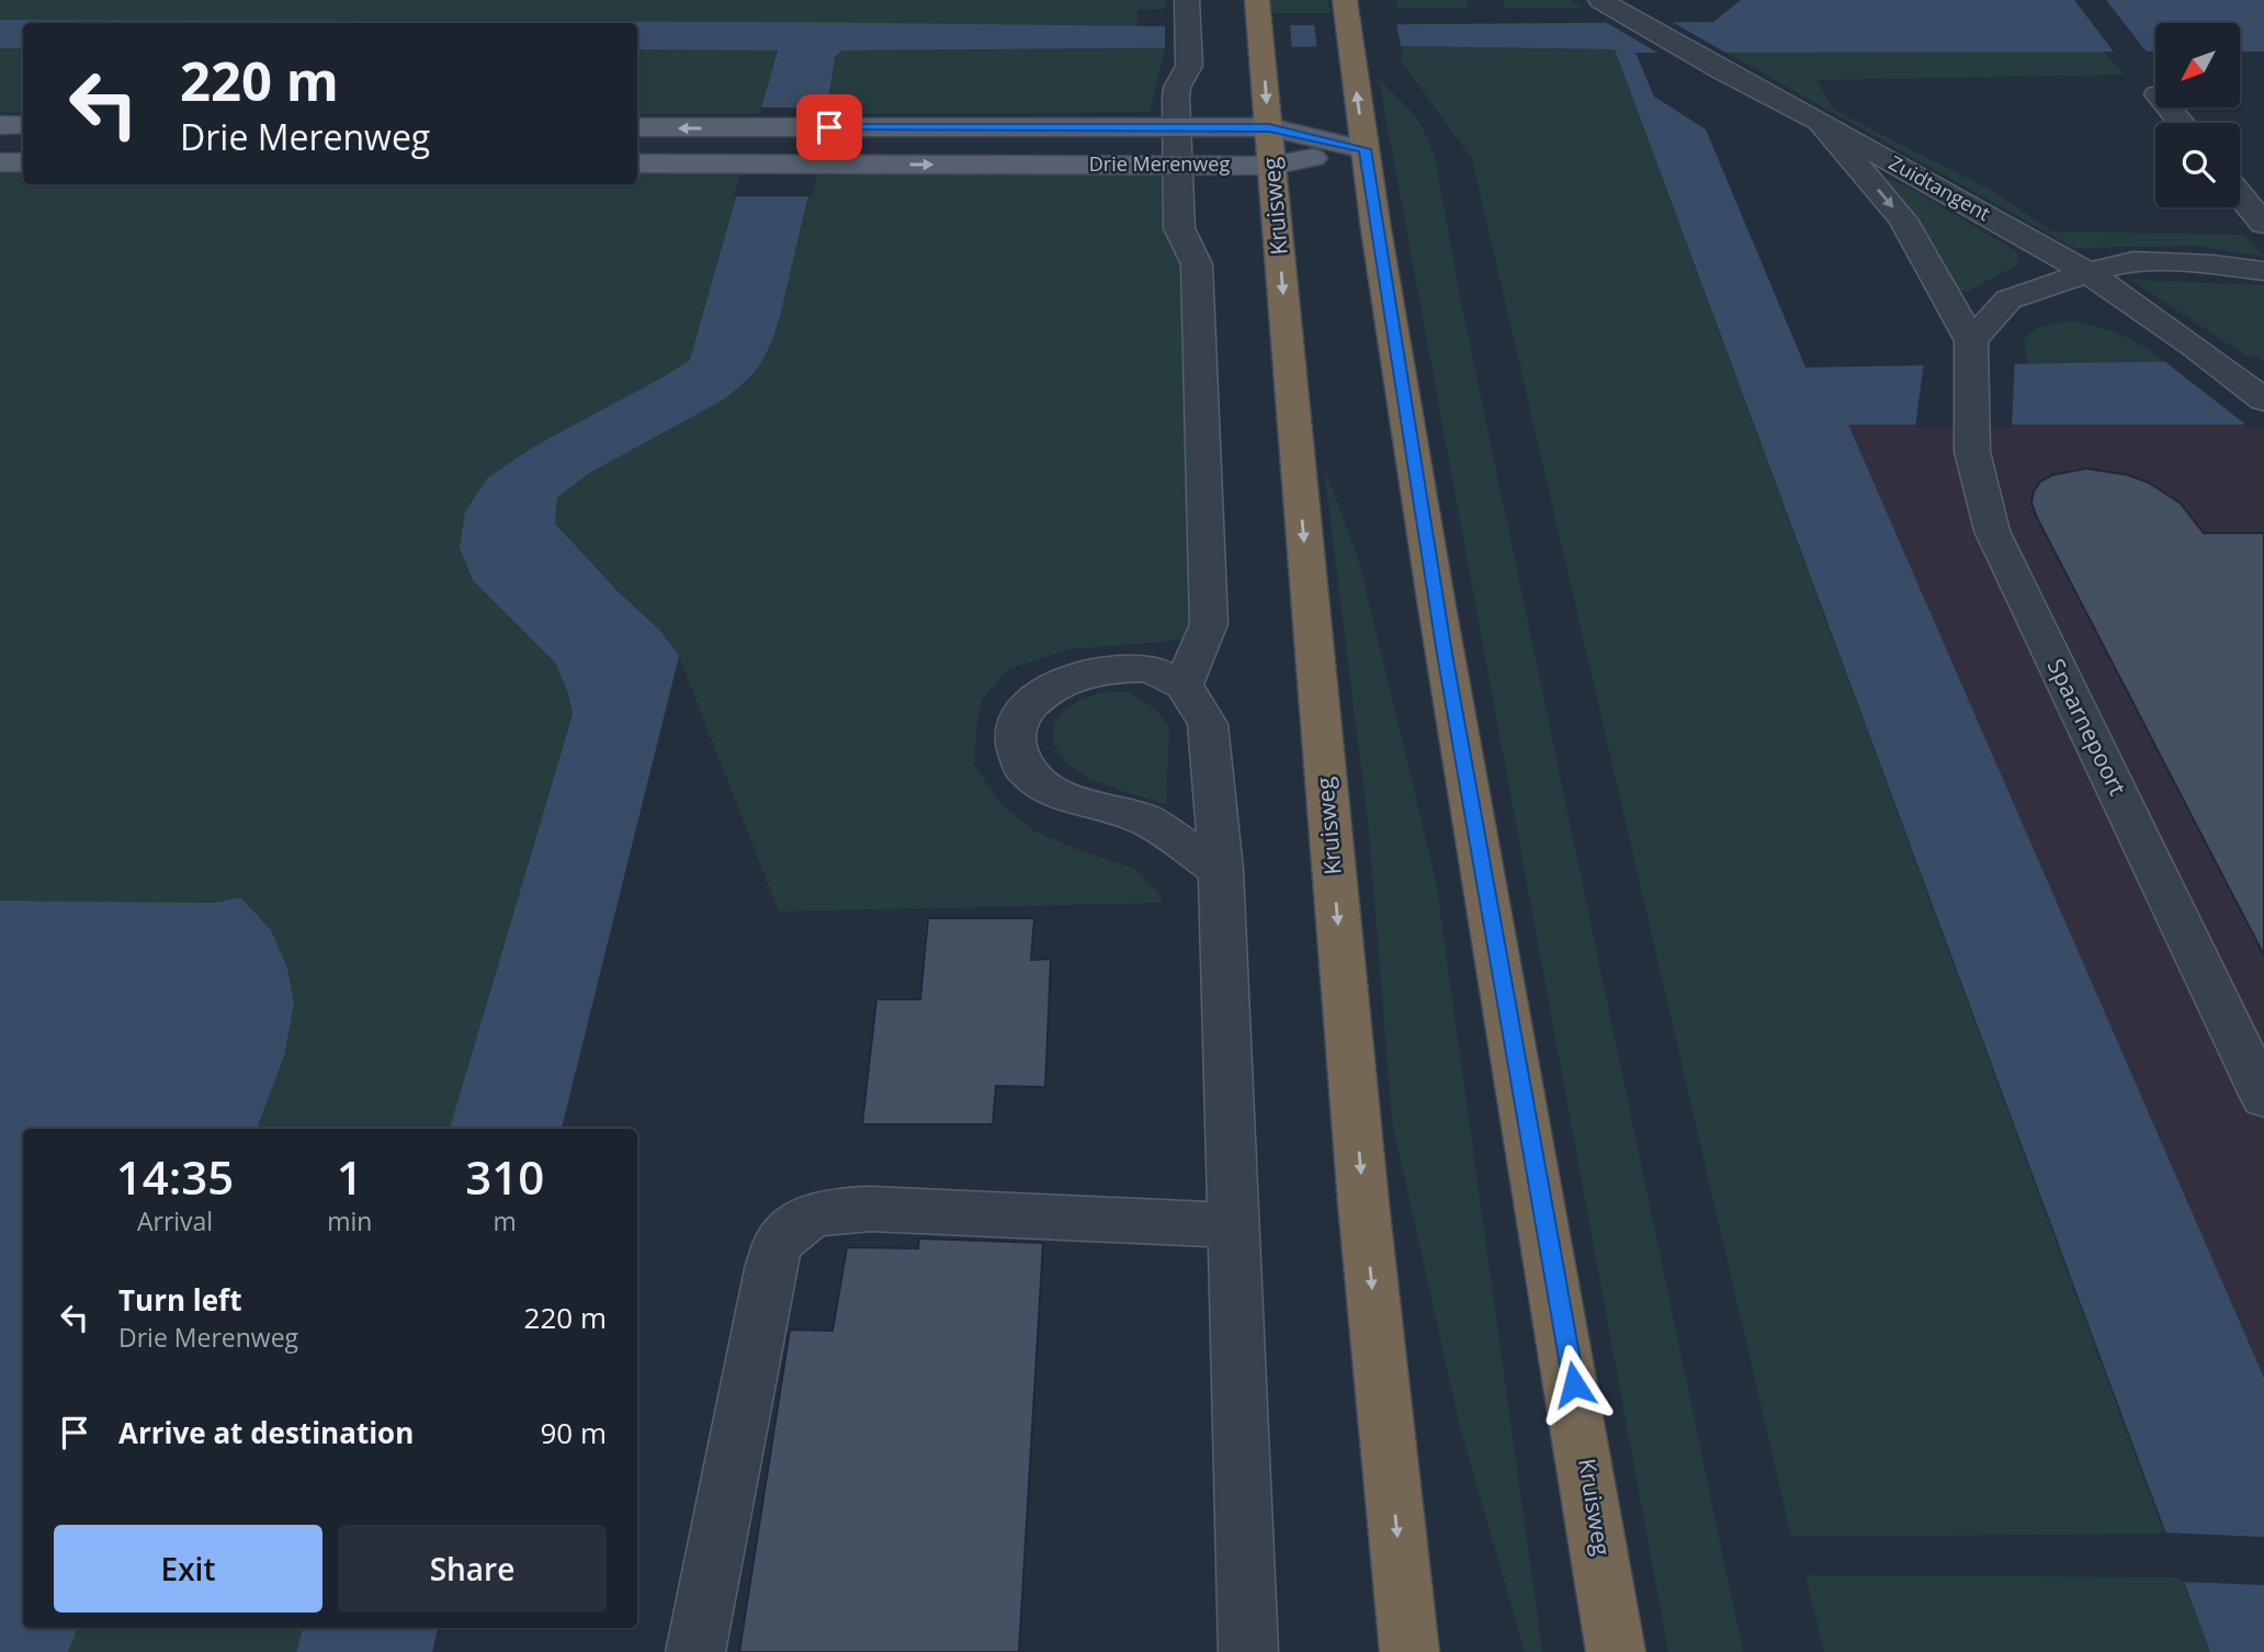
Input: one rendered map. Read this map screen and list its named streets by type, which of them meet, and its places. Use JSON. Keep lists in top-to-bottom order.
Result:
{
  "streets": {
    "highway": ["Kruisweg"],
    "main road": ["Drie Merenweg"],
    "street": ["Zuidtangent", "Spaarnepoort"]
  },
  "crossings": [
    ["Drie Merenweg", "Kruisweg"],
    ["Zuidtangent", "Spaarnepoort"]
  ],
  "north": "bottom left",
  "page": {
    "turn": ["220 m", "Drie Merenweg"],
    "eta": [
      "14:35",
      "Arrival",
      "1",
      "min",
      "310",
      "m"
    ],
    "list": [
      {
        "name": "Turn left",
        "note": "Drie Merenweg",
        "value": "220 m"
      },
      {
        "name": "Arrive at destination",
        "value": "90 m"
      }
    ],
    "buttons": ["Exit", "Share"]
  }
}
